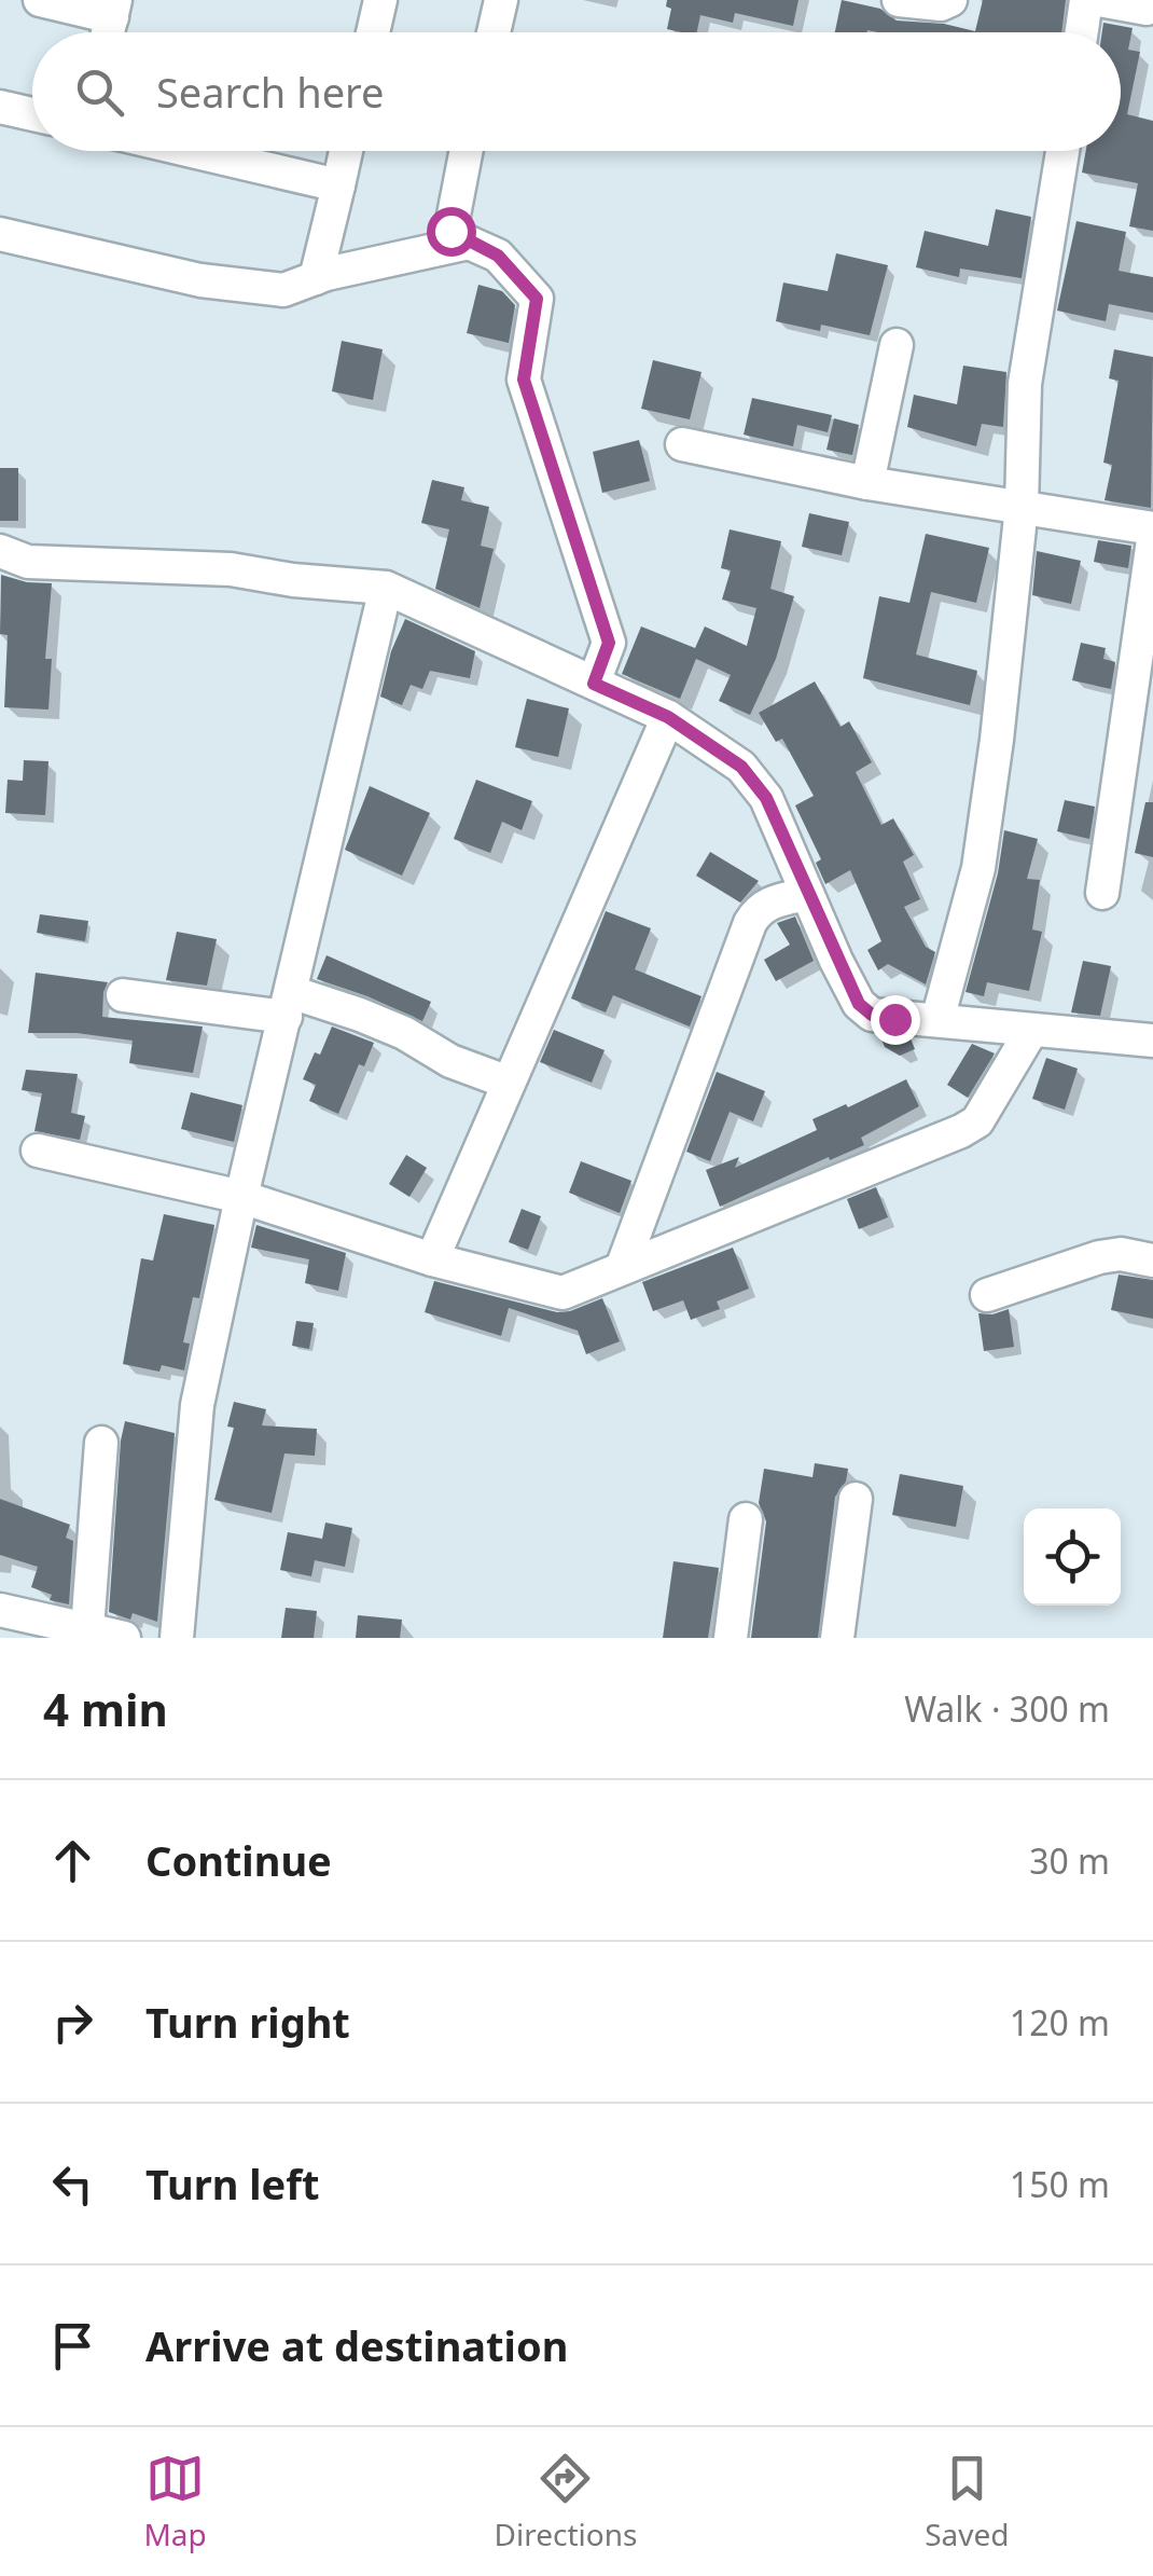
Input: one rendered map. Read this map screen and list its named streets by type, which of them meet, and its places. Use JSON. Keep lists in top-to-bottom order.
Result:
{
  "page": {
    "search": "Search here",
    "heading": ["4 min", "Walk · 300 m"],
    "list": [
      ["Continue", "30 m"],
      ["Turn right", "120 m"],
      ["Turn left", "150 m"],
      "Arrive at destination"
    ],
    "nav": ["Map", "Directions", "Saved"]
  }
}
